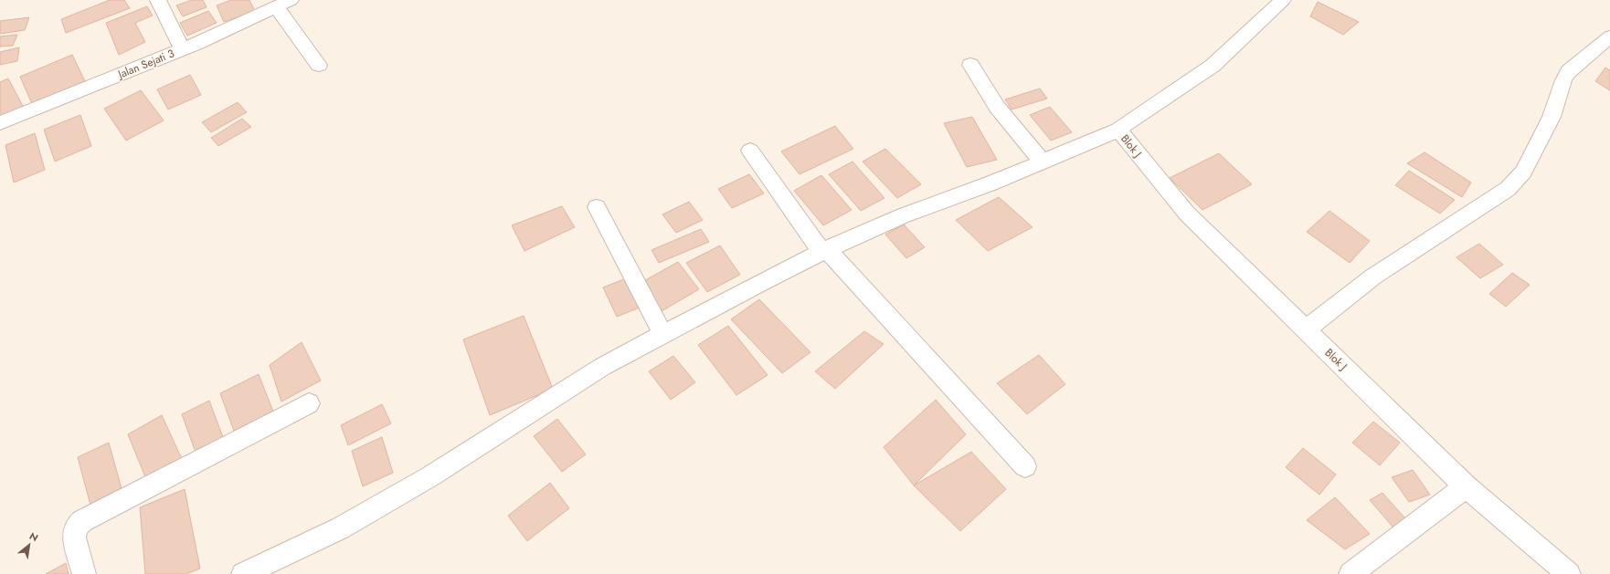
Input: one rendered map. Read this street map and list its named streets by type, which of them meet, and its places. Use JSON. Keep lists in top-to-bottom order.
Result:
{
  "streets": {
    "street": ["Jalan Sejati 3", "Blok J"]
  },
  "north": "top right"
}
